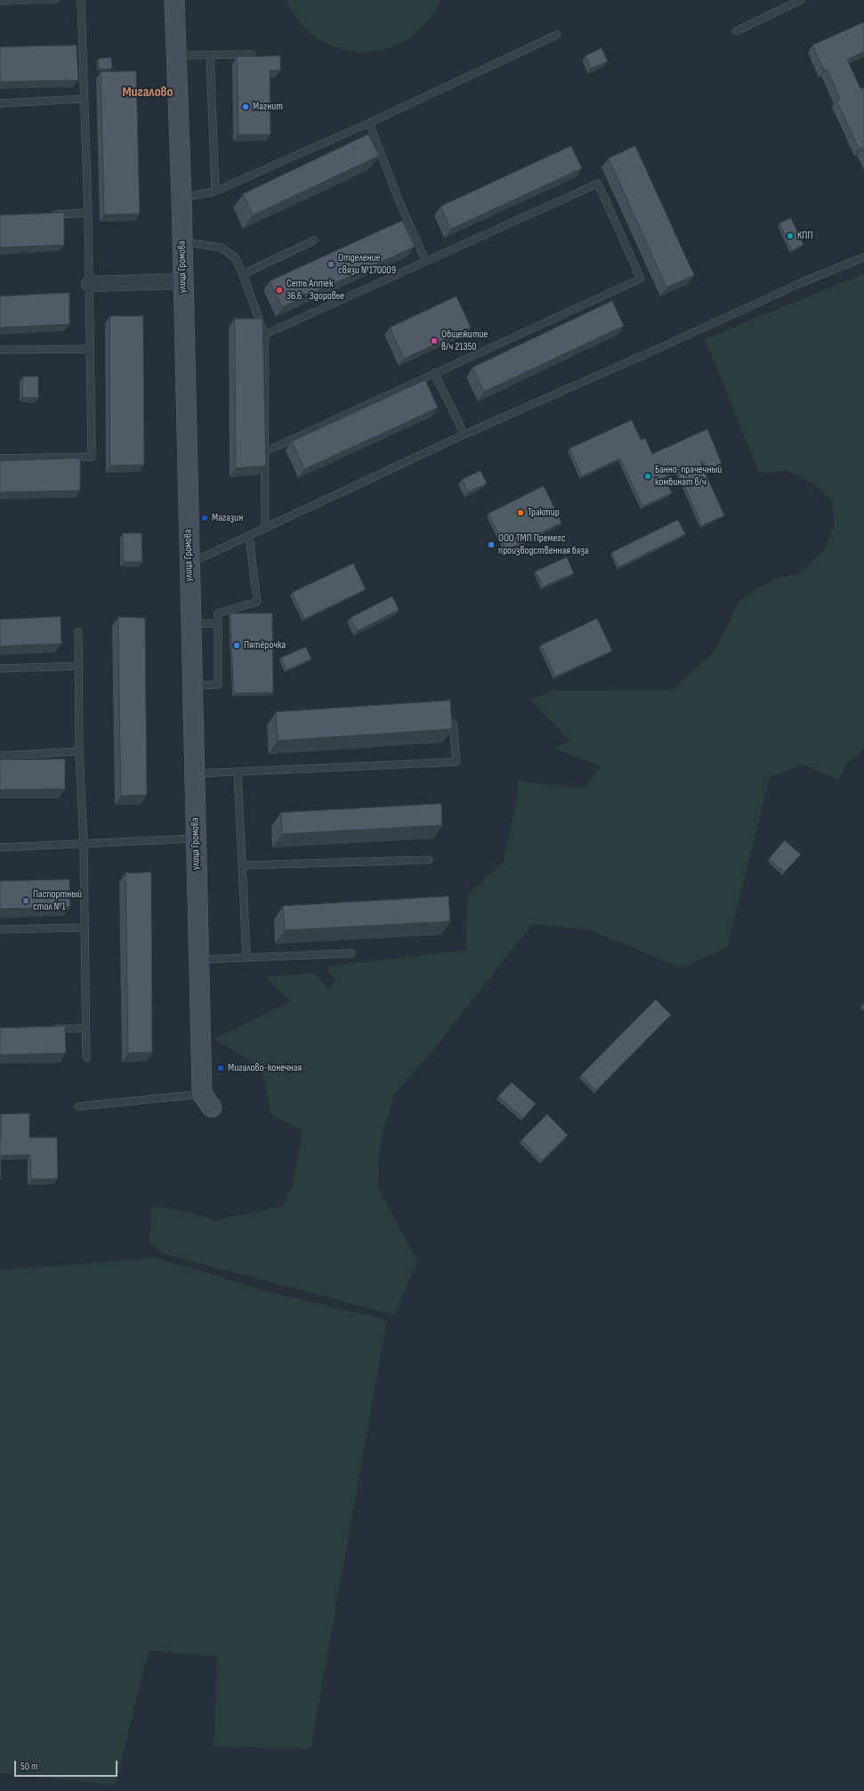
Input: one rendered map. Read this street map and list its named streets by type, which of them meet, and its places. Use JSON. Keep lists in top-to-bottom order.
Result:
{
  "streets": {
    "street": ["улица Громова"]
  },
  "districts": ["Мигалово"],
  "places": [
    "Магнит",
    "КПП",
    "Отделение связи №170009",
    "Сеть Аптек 36.6 - Здоровье",
    "Общежитие в/ч 21350",
    "Банно-прачечный комбинат в/ч",
    "Трактир",
    "Магазин",
    "ООО ТМП Премегс производственная база",
    "Пятёрочка",
    "Паспортный стол №1",
    "Мигалово-конечная"
  ],
  "scale_bar": "50 m"
}
